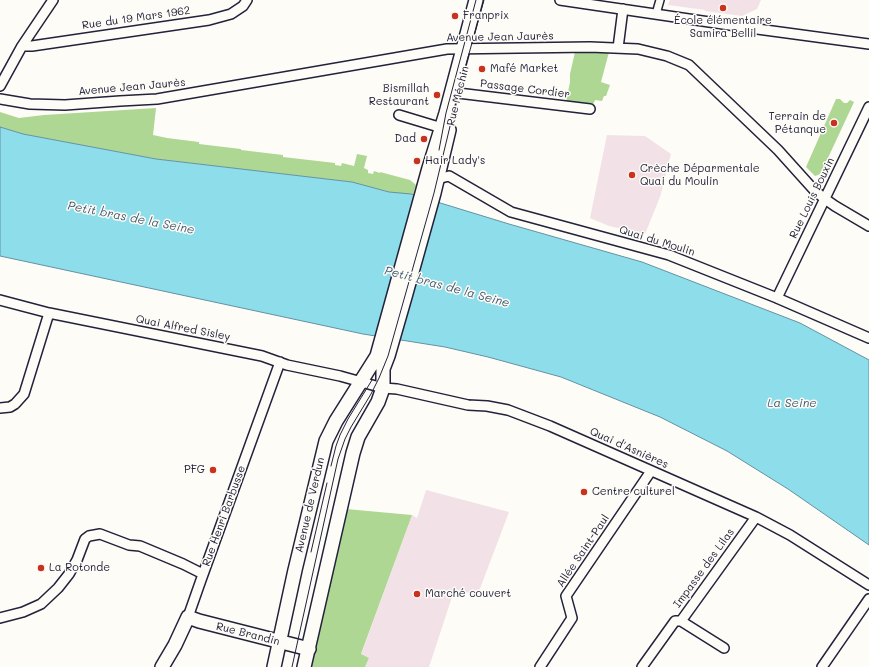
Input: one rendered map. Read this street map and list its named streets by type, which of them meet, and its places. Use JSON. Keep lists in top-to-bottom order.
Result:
{
  "streets": {
    "main road": [
      "Rue Méchin",
      "Avenue de Verdun",
      "Rue Henri Barbusse",
      "Rue Brandin"
    ],
    "street": [
      "Rue du 19 Mars 1962",
      "Avenue Jean Jaurès",
      "Passage Cordier",
      "Rue Louis Bouxin",
      "Quai du Moulin",
      "Quai Alfred Sisley",
      "Quai d'Asnières",
      "Allée Saint-Paul",
      "Impasse des Lilas"
    ]
  },
  "crossings": [
    ["Avenue Jean Jaurès", "Rue Méchin"],
    ["Avenue Jean Jaurès", "Rue Louis Bouxin"],
    ["Passage Cordier", "Rue Méchin"],
    ["Rue Méchin", "Quai du Moulin"],
    ["Rue Louis Bouxin", "Quai du Moulin"],
    ["Quai Alfred Sisley", "Quai d'Asnières"],
    ["Quai Alfred Sisley", "Avenue de Verdun"],
    ["Quai Alfred Sisley", "Rue Henri Barbusse"],
    ["Quai d'Asnières", "Avenue de Verdun"],
    ["Quai d'Asnières", "Allée Saint-Paul"],
    ["Quai d'Asnières", "Impasse des Lilas"],
    ["Avenue de Verdun", "Rue Brandin"],
    ["Rue Henri Barbusse", "Rue Brandin"]
  ],
  "water": ["Petit bras de la Seine", "La Seine"],
  "places": [
    "École élémentaire Samira Bellil",
    "Franprix",
    "Mafé Market",
    "Bismillah Restaurant",
    "Terrain de Pétanque",
    "Dad",
    "Hair Lady's",
    "Crèche Déparmentale Quai du Moulin",
    "PFG",
    "Centre culturel",
    "La Rotonde",
    "Marché couvert"
  ]
}
